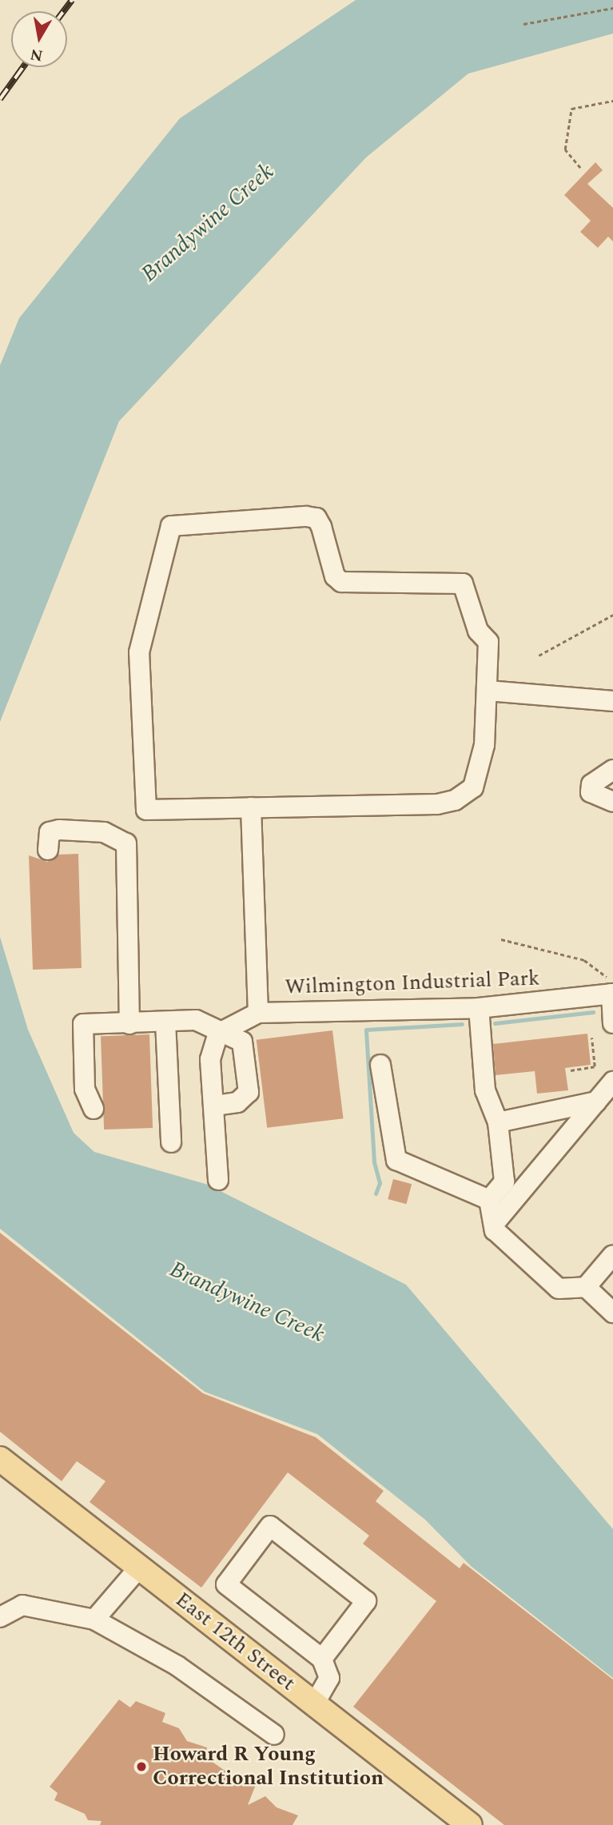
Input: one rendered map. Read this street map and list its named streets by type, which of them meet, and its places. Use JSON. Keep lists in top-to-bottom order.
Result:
{
  "streets": {
    "main road": ["East 12th Street"],
    "street": ["Wilmington Industrial Park"]
  },
  "water": ["Brandywine Creek"],
  "places": ["Howard R Young Correctional Institution"],
  "north": "bottom"
}
